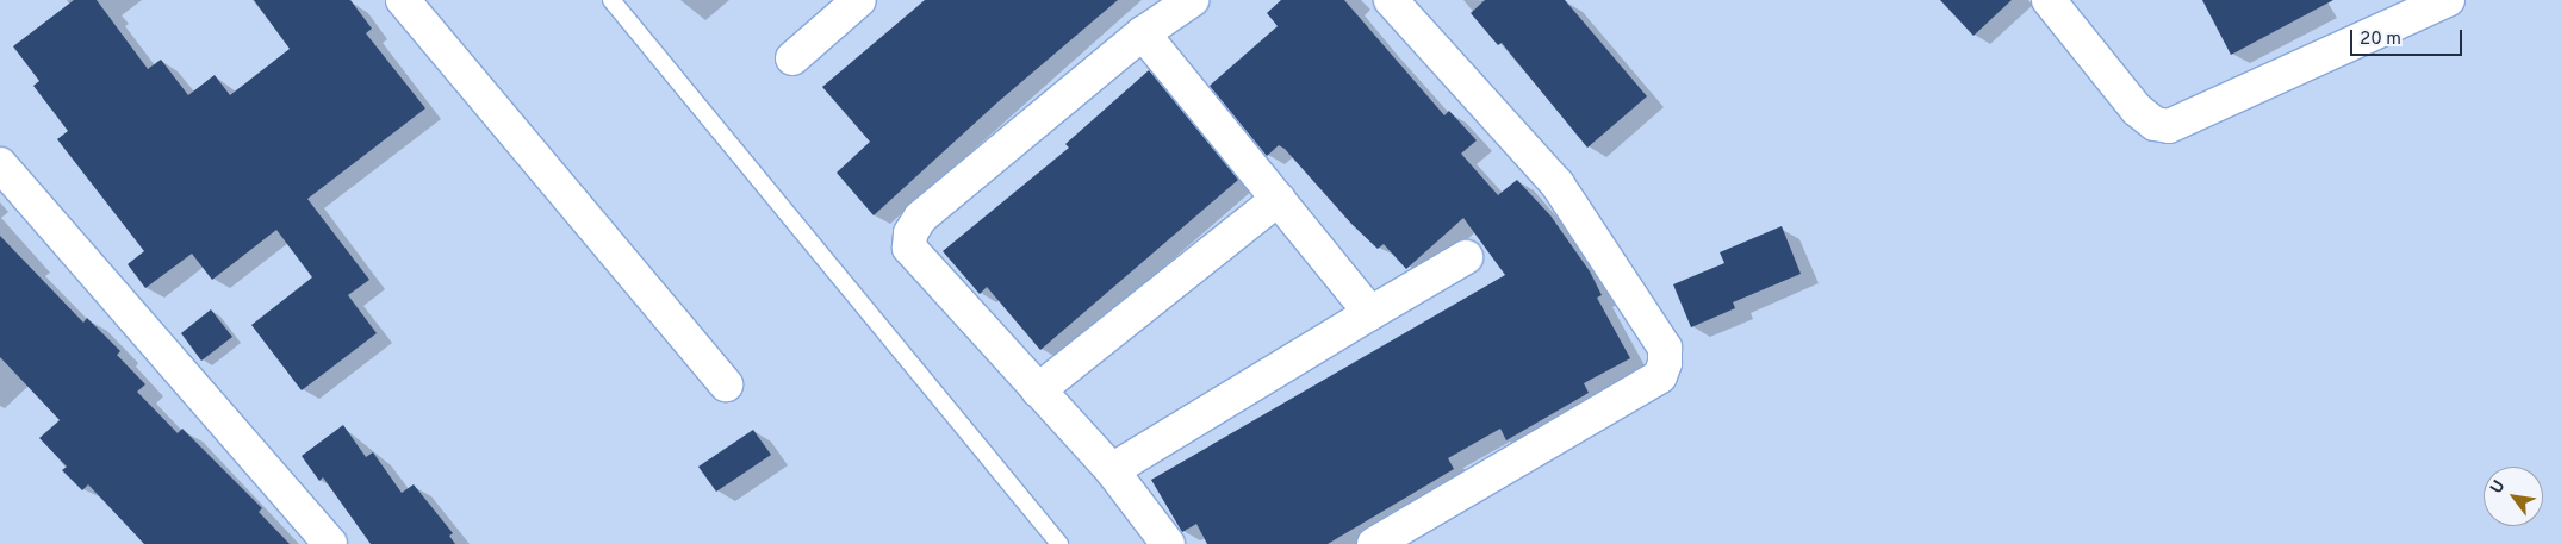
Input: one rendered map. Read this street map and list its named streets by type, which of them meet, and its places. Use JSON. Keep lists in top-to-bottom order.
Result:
{
  "scale_bar": "20 m",
  "north": "top left"
}
